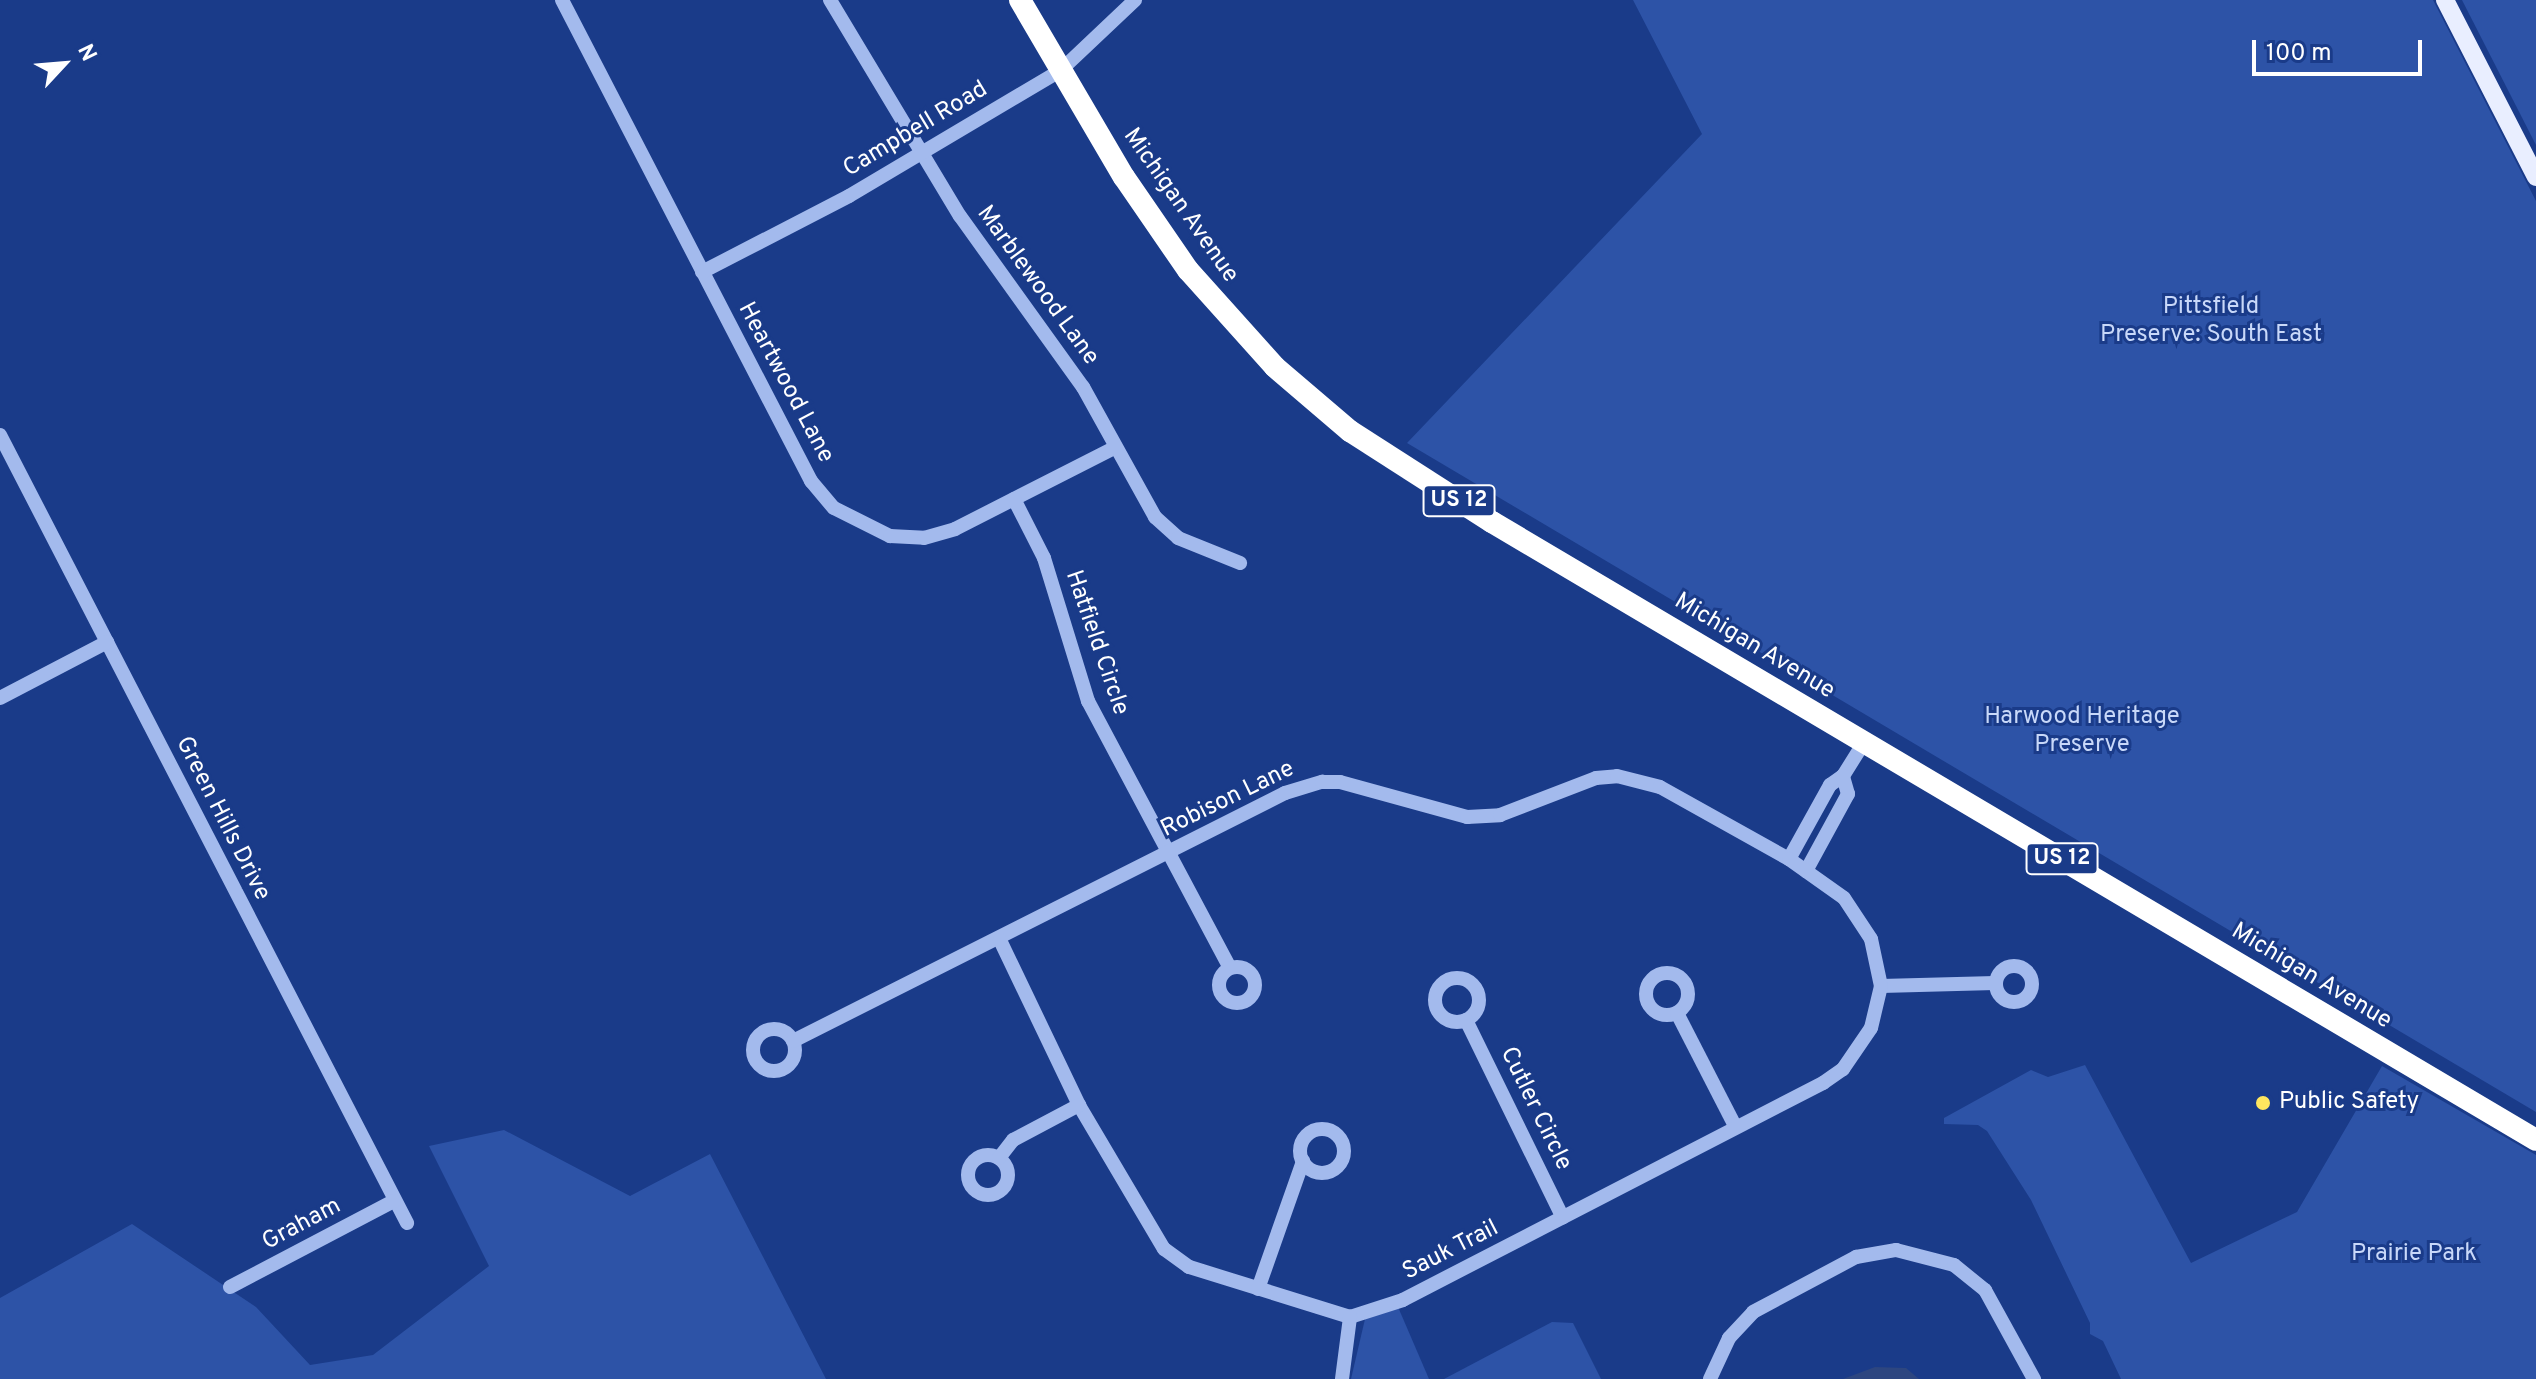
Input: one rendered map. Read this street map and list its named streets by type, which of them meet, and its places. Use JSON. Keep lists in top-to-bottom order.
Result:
{
  "streets": {
    "highway": ["Michigan Avenue", "US 12"],
    "street": [
      "Campbell Road",
      "Marblewood Lane",
      "Heartwood Lane",
      "Hatfield Circle",
      "Robison Lane",
      "Green Hills Drive",
      "Cutler Circle",
      "Graham",
      "Sauk Trail"
    ]
  },
  "crossings": [
    ["Campbell Road", "Michigan Avenue"],
    ["Campbell Road", "Marblewood Lane"],
    ["Campbell Road", "Heartwood Lane"],
    ["Campbell Road", "US 12"],
    ["Michigan Avenue", "US 12"],
    ["Marblewood Lane", "Heartwood Lane"],
    ["Heartwood Lane", "Hatfield Circle"],
    ["Hatfield Circle", "Robison Lane"],
    ["Robison Lane", "Sauk Trail"],
    ["Green Hills Drive", "Graham"],
    ["Cutler Circle", "Sauk Trail"]
  ],
  "parks": ["Pittsfield Preserve: South East", "Harwood Heritage Preserve", "Prairie Park"],
  "places": ["Public Safety"],
  "scale_bar": "100 m",
  "north": "top right"
}
